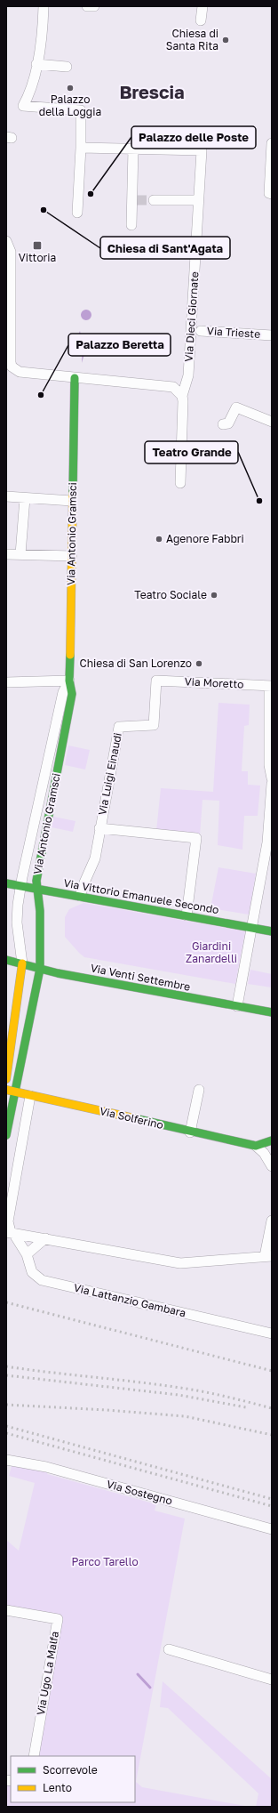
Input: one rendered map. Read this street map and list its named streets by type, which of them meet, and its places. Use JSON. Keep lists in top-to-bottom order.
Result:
{
  "streets": {
    "street": [
      "Via Dieci Giornate",
      "Via Trieste",
      "Via Antonio Gramsci",
      "Via Moretto",
      "Via Luigi Einaudi",
      "Via Vittorio Emanuele Secondo",
      "Via Venti Settembre",
      "Via Solferino",
      "Via Lattanzio Gambara",
      "Via Sostegno",
      "Via Ugo La Malfa"
    ]
  },
  "crossings": [
    ["Via Antonio Gramsci", "Via Vittorio Emanuele Secondo"],
    ["Via Antonio Gramsci", "Via Venti Settembre"],
    ["Via Antonio Gramsci", "Via Solferino"],
    ["Via Moretto", "Via Luigi Einaudi"],
    ["Via Luigi Einaudi", "Via Vittorio Emanuele Secondo"]
  ],
  "districts": ["Brescia"],
  "parks": ["Giardini Zanardelli", "Parco Tarello"],
  "places": {
    "other": [
      "Chiesa di Santa Rita",
      "Palazzo della Loggia",
      "Palazzo delle Poste",
      "Chiesa di Sant'Agata",
      "Palazzo Beretta",
      "Teatro Grande",
      "Agenore Fabbri",
      "Teatro Sociale",
      "Chiesa di San Lorenzo"
    ],
    "transit": ["Vittoria"]
  },
  "legend": ["Scorrevole", "Lento"]
}
